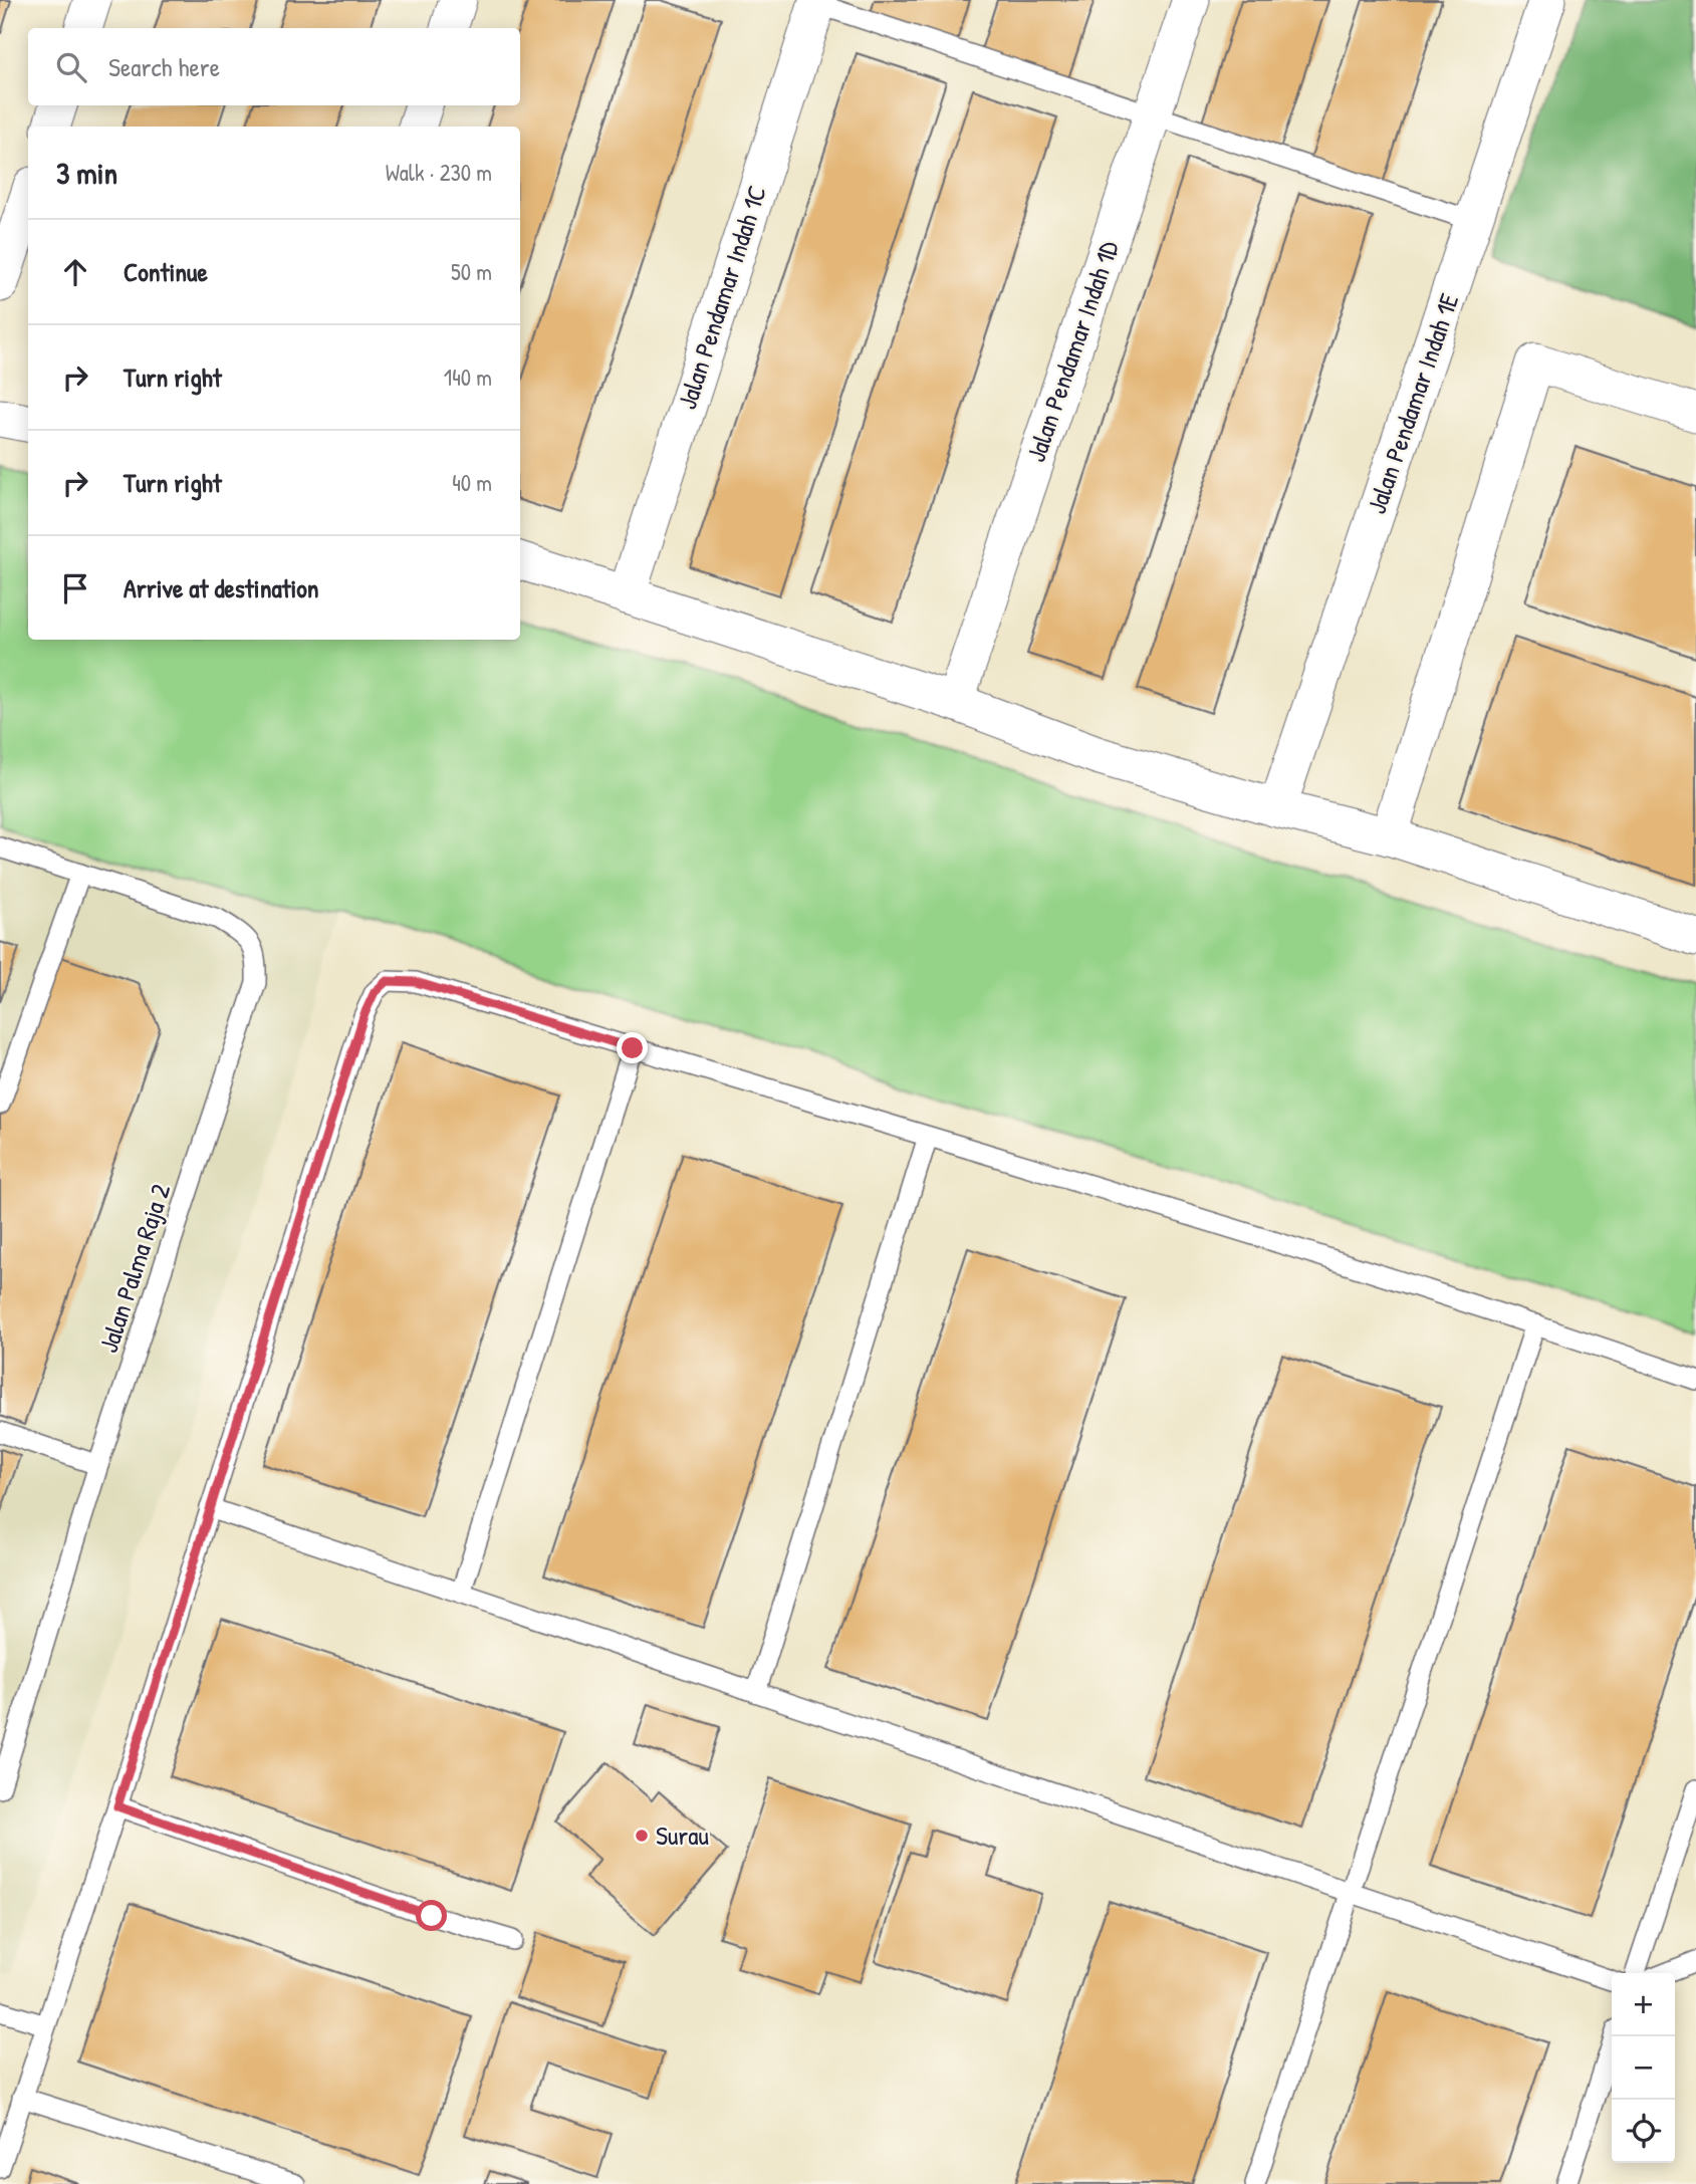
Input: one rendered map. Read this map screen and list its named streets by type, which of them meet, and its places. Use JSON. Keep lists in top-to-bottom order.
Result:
{
  "streets": {
    "street": ["Jalan Pendamar Indah 1C", "Jalan Pendamar Indah 1D", "Jalan Pendamar Indah 1E"],
    "lane": ["Jalan Palma Raja 2"]
  },
  "places": ["Surau"],
  "page": {
    "search": "Search here",
    "heading": ["3 min", "Walk · 230 m"],
    "list": [
      ["Continue", "50 m"],
      ["Turn right", "140 m"],
      ["Turn right", "40 m"],
      "Arrive at destination"
    ],
    "map_buttons": ["+", "−"]
  }
}
